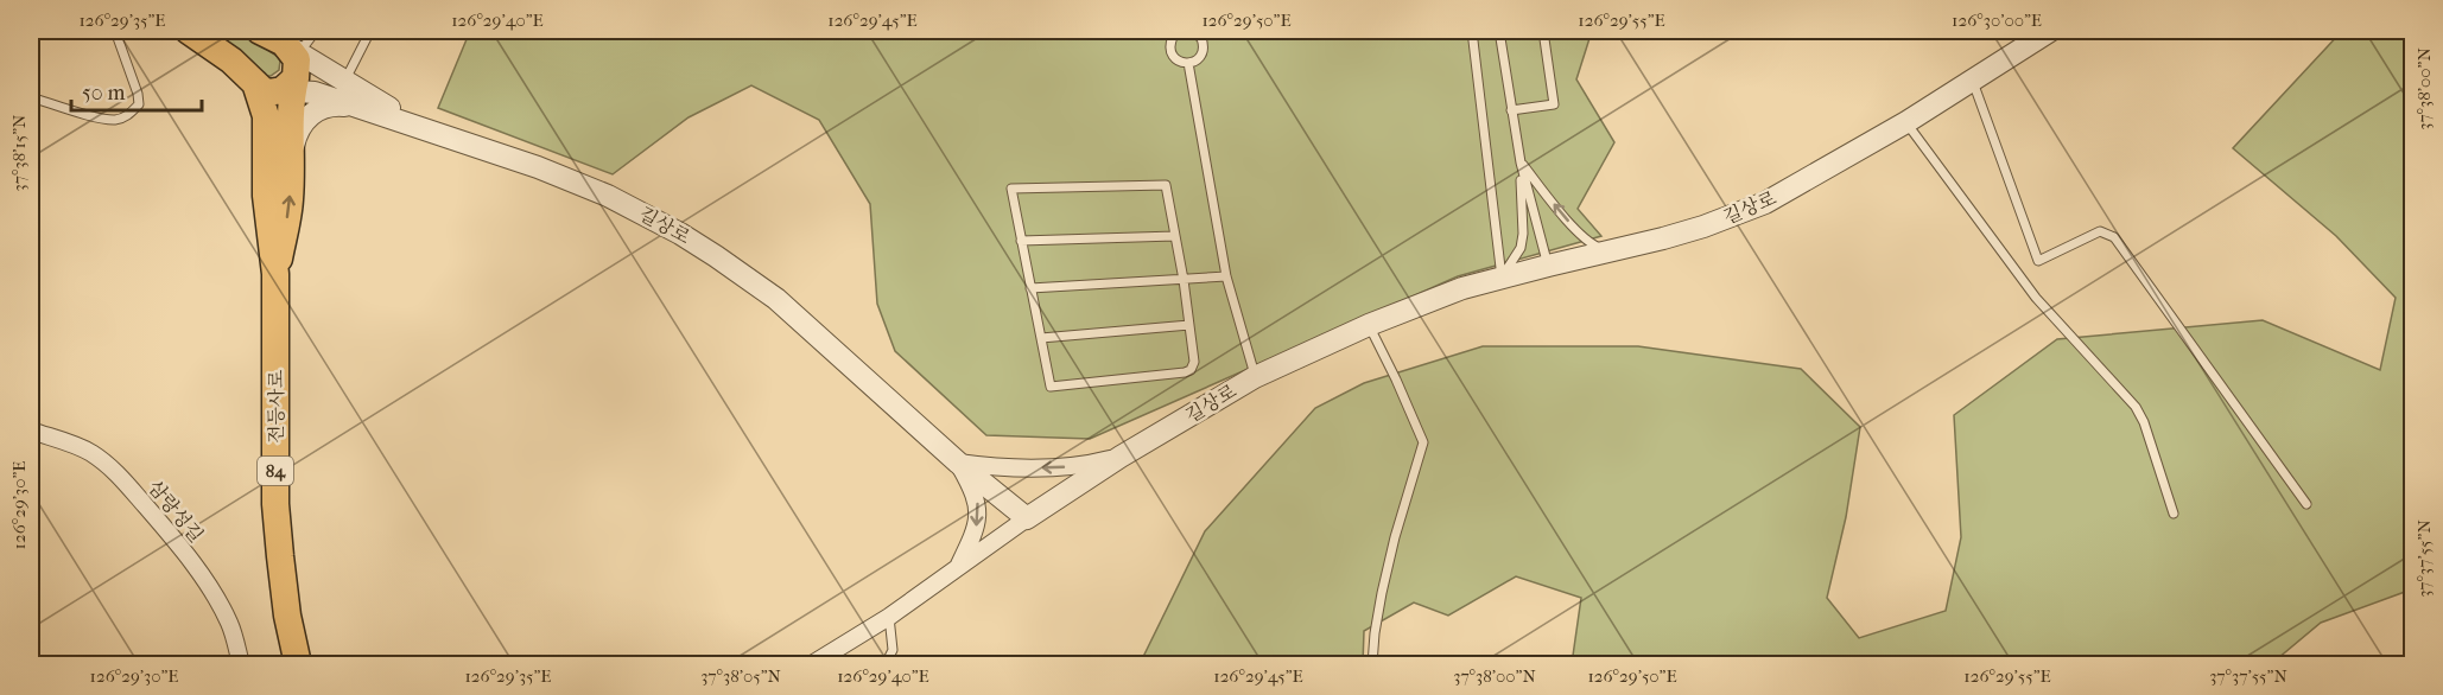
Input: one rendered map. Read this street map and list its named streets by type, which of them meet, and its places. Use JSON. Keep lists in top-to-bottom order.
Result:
{
  "streets": {
    "main road": ["전등사로", "84"],
    "street": ["길상로", "삼랑성길"]
  },
  "crossings": [
    ["길상로", "전등사로"]
  ],
  "scale_bar": "50 m",
  "coordinates": [
    "126°29'35\"E",
    "126°29'40\"E",
    "126°29'45\"E",
    "126°29'50\"E",
    "126°29'55\"E",
    "126°30'00\"E",
    "37°38'00\"N",
    "37°38'15\"N",
    "126°29'30\"E",
    "37°37'55\"N",
    "37°38'05\"N"
  ]
}
